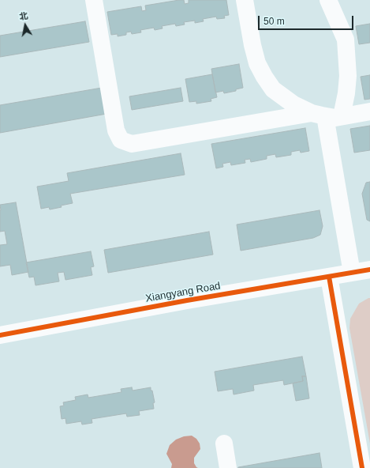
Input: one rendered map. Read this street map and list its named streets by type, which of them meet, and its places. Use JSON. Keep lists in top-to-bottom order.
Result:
{
  "streets": {
    "street": ["Xiangyang Road"]
  },
  "scale_bar": "50 m",
  "north": "top"
}
